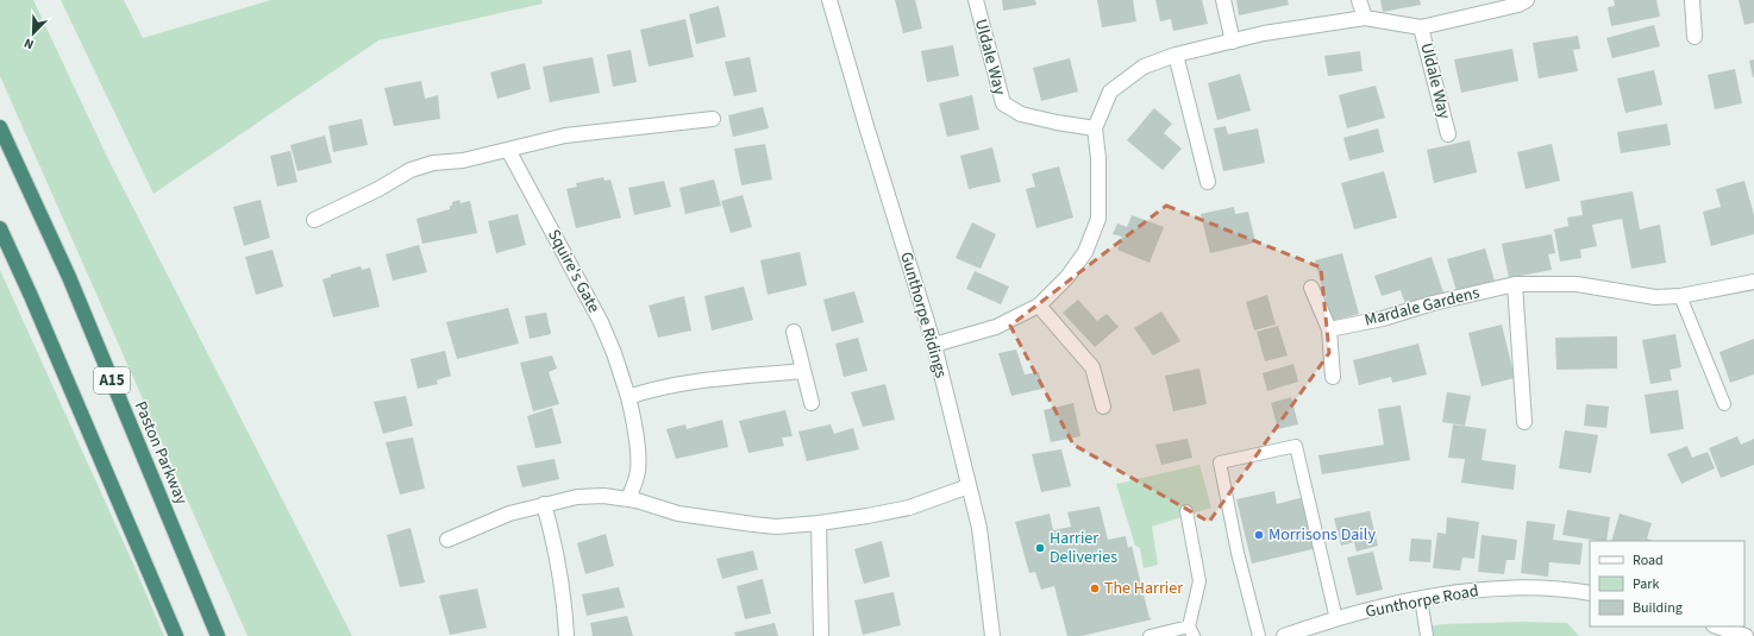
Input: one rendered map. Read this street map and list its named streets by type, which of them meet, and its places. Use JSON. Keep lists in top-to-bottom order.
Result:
{
  "streets": {
    "highway": ["A15", "Paston Parkway"],
    "street": [
      "Uldale Way",
      "Squire's Gate",
      "Mardale Gardens",
      "Gunthorpe Ridings",
      "Gunthorpe Road"
    ]
  },
  "places": ["Morrisons Daily", "Harrier Deliveries", "The Harrier"],
  "legend": ["Road", "Park", "Building"],
  "north": "bottom left"
}
